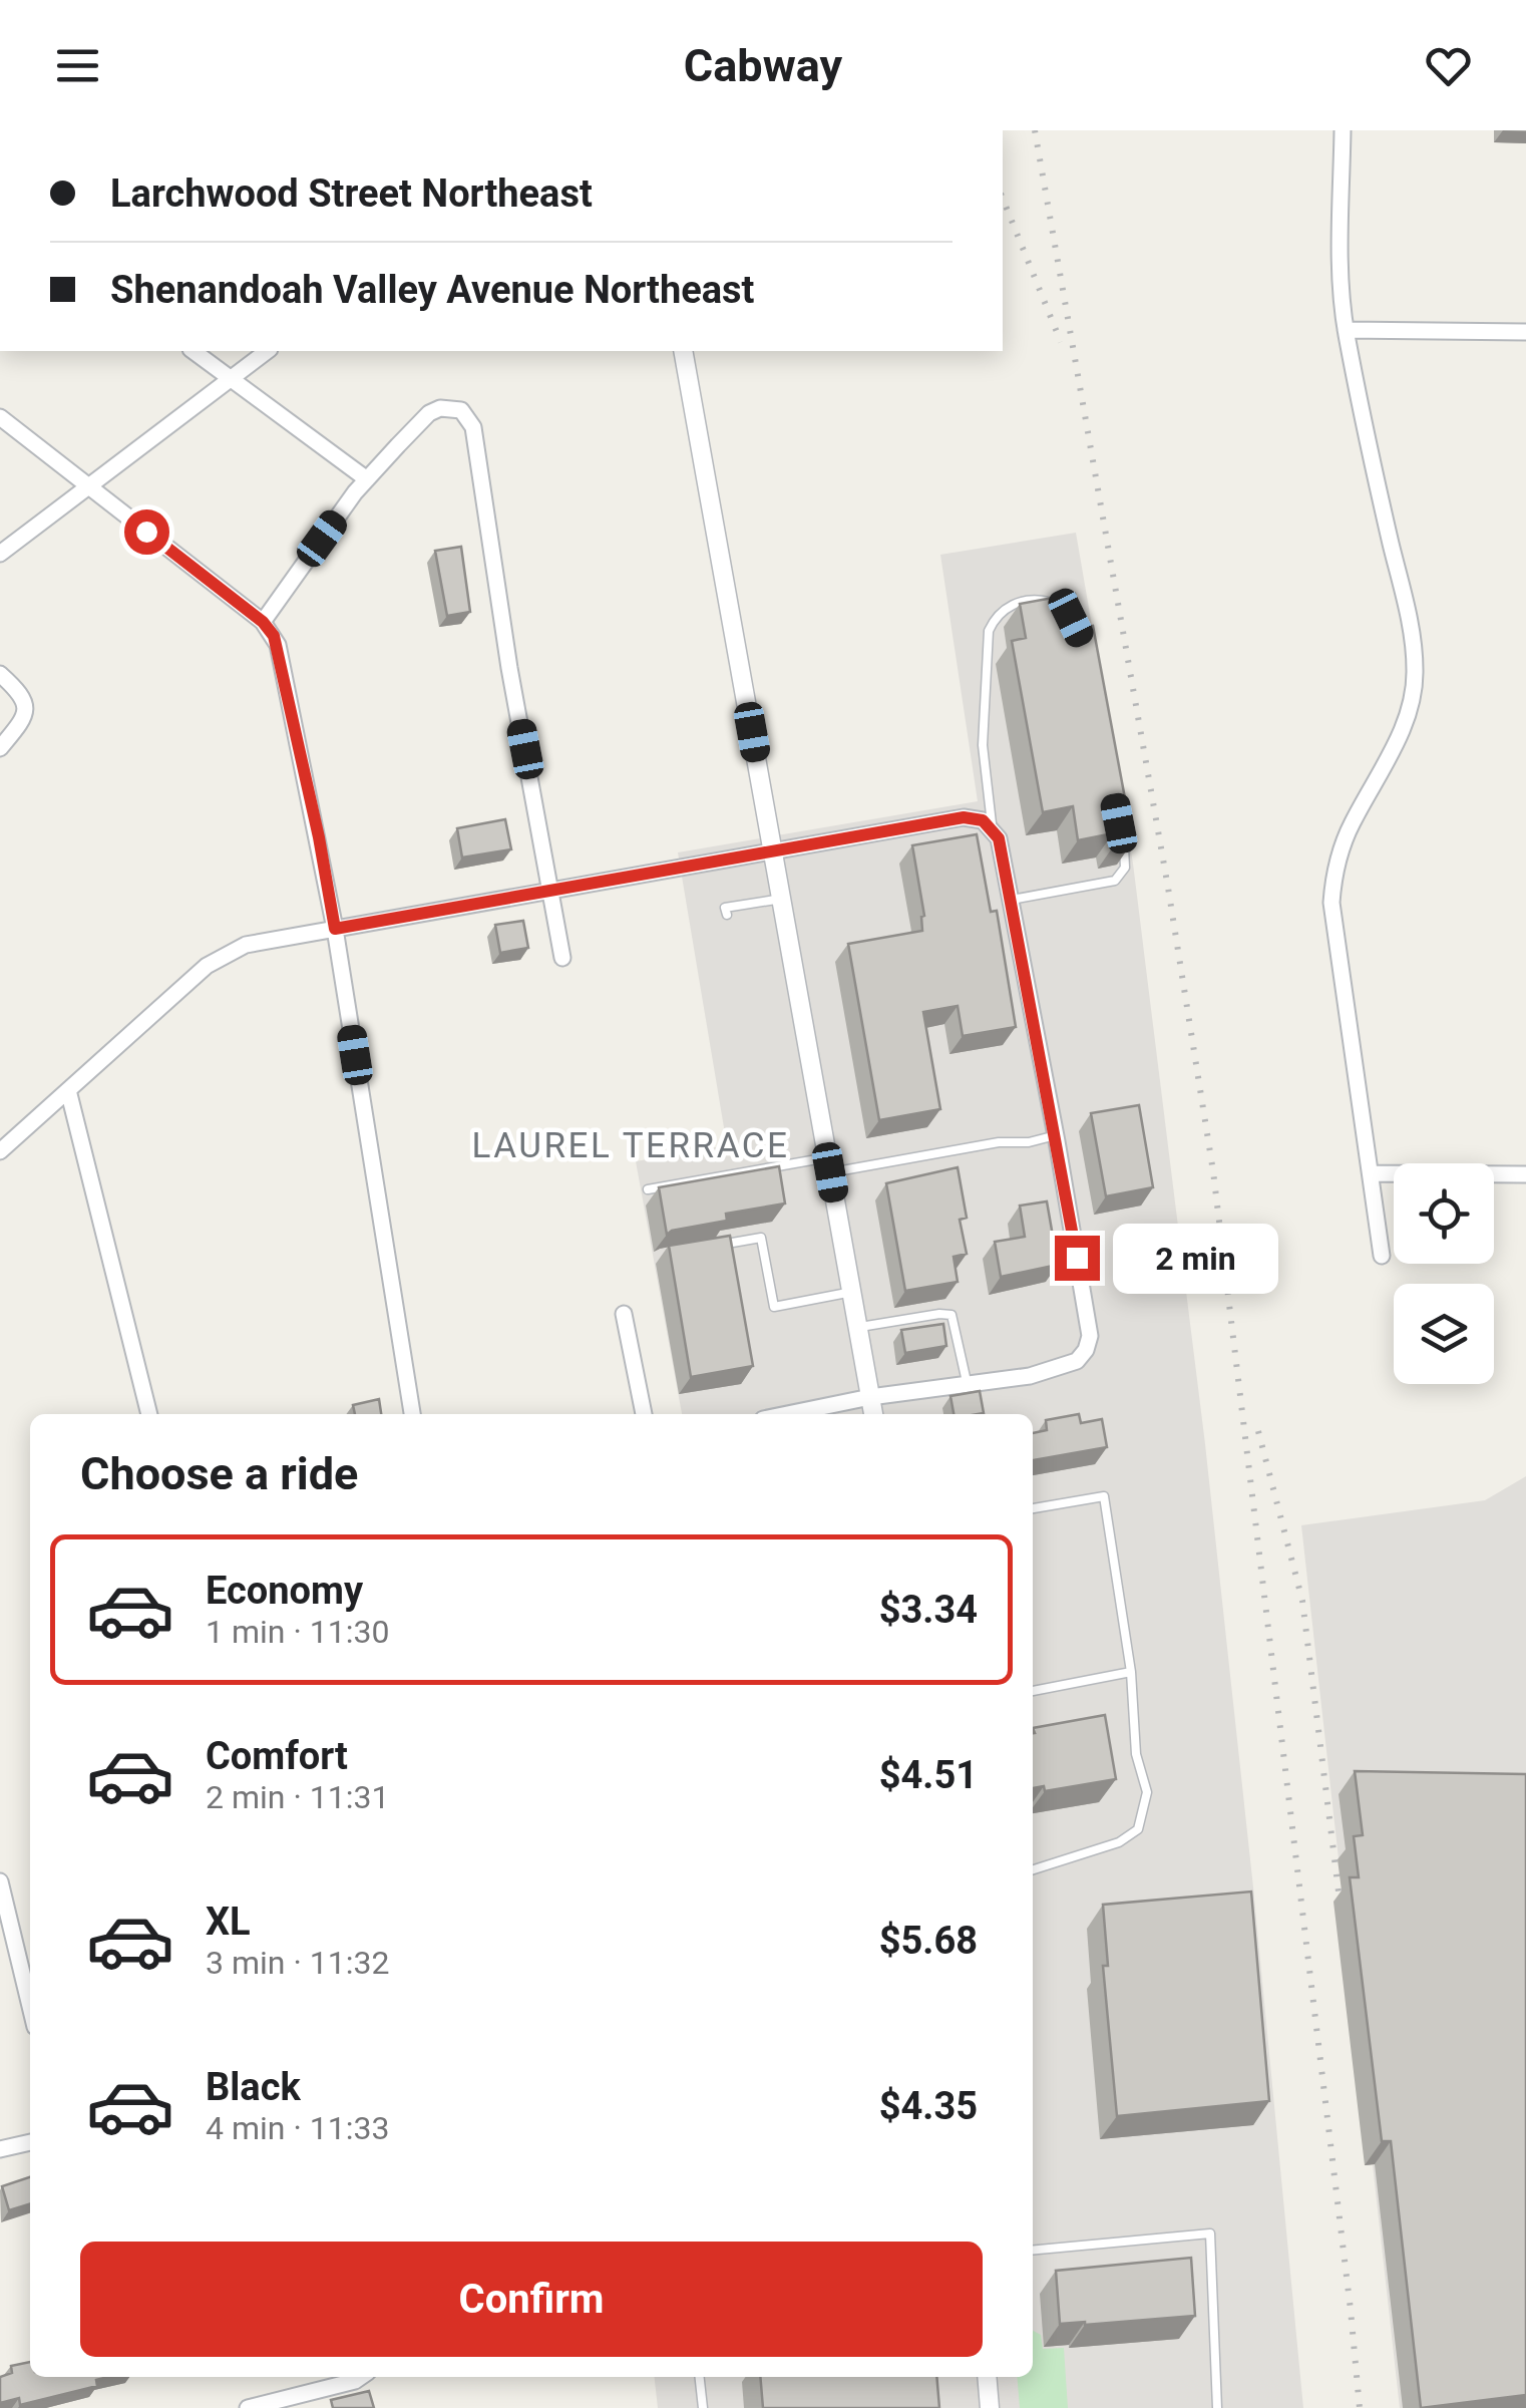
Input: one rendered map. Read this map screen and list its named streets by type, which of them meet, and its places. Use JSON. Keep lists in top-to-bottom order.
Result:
{
  "districts": ["LAUREL TERRACE"],
  "page": {
    "header": "Cabway",
    "banner": ["Larchwood Street Northeast", "Shenandoah Valley Avenue Northeast"],
    "bubble": "2 min",
    "heading": "Choose a ride",
    "list": [
      {
        "name": "Economy",
        "note": "1 min · 11:30",
        "value": "$3.34"
      },
      {
        "name": "Comfort",
        "note": "2 min · 11:31",
        "value": "$4.51"
      },
      {
        "name": "XL",
        "note": "3 min · 11:32",
        "value": "$5.68"
      },
      {
        "name": "Black",
        "note": "4 min · 11:33",
        "value": "$4.35"
      }
    ],
    "buttons": "Confirm"
  }
}
